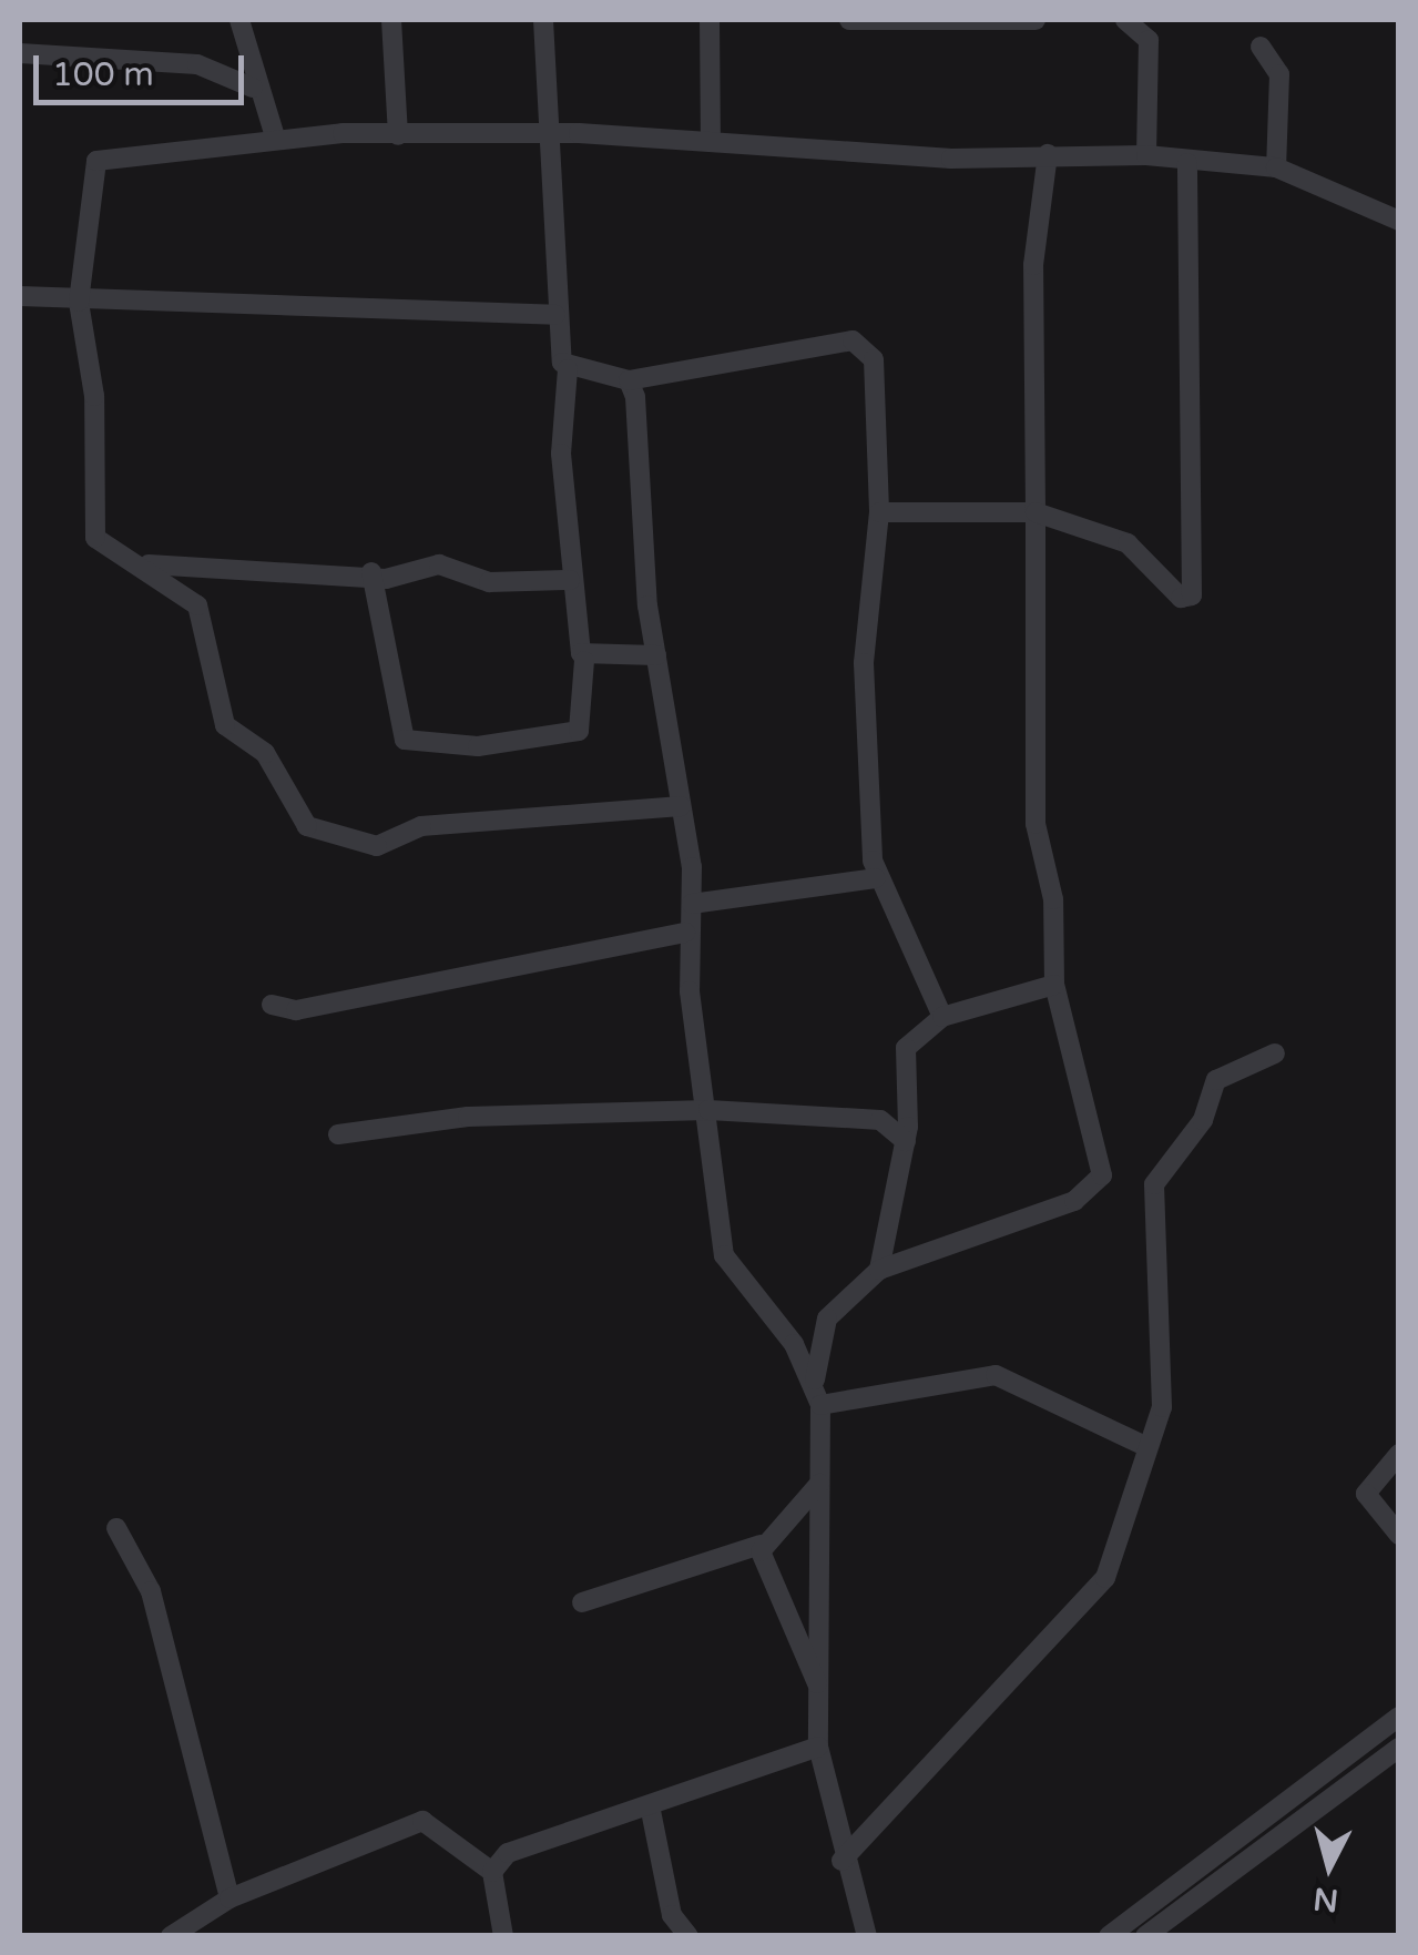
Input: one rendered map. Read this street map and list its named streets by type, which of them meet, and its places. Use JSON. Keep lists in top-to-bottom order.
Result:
{
  "scale_bar": "100 m",
  "north": "bottom"
}
